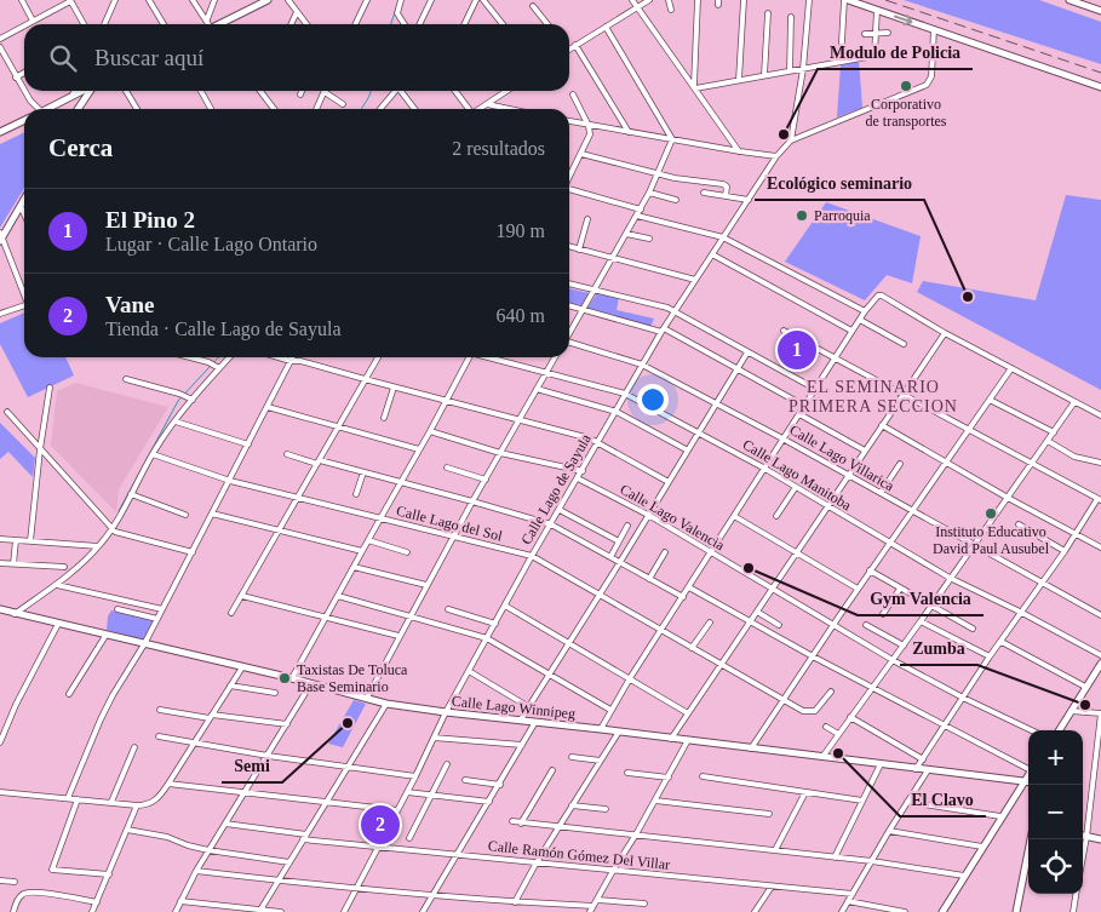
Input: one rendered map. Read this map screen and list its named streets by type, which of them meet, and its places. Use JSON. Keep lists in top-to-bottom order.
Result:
{
  "streets": {
    "main road": ["Calle Lago Winnipeg"],
    "street": [
      "Calle Lago Villarica",
      "Calle Lago Manitoba",
      "Calle Lago de Sayula",
      "Calle Lago Valencia",
      "Calle Lago del Sol",
      "Calle Ramón Gómez Del Villar"
    ]
  },
  "crossings": [
    ["Calle Lago Villarica", "Calle Lago de Sayula"],
    ["Calle Lago Manitoba", "Calle Lago de Sayula"],
    ["Calle Lago de Sayula", "Calle Lago Valencia"],
    ["Calle Lago de Sayula", "Calle Lago del Sol"],
    ["Calle Lago de Sayula", "Calle Lago Winnipeg"],
    ["Calle Lago de Sayula", "Calle Ramón Gómez Del Villar"]
  ],
  "districts": ["EL SEMINARIO PRIMERA SECCION"],
  "places": [
    "Corporativo de transportes",
    "Modulo de Policia",
    "Parroquia",
    "Ecológico seminario",
    "Instituto Educativo David Paul Ausubel",
    "Gym Valencia",
    "Taxistas De Toluca Base Seminario",
    "Zumba",
    "Semi",
    "El Clavo"
  ],
  "page": {
    "search": "Buscar aquí",
    "heading": ["Cerca", "2 resultados"],
    "list": [
      {
        "mark": "1",
        "name": "El Pino 2",
        "note": "Lugar · Calle Lago Ontario",
        "value": "190 m"
      },
      {
        "mark": "2",
        "name": "Vane",
        "note": "Tienda · Calle Lago de Sayula",
        "value": "640 m"
      }
    ],
    "pins": ["1", "2"],
    "map_buttons": ["+", "−"]
  }
}
